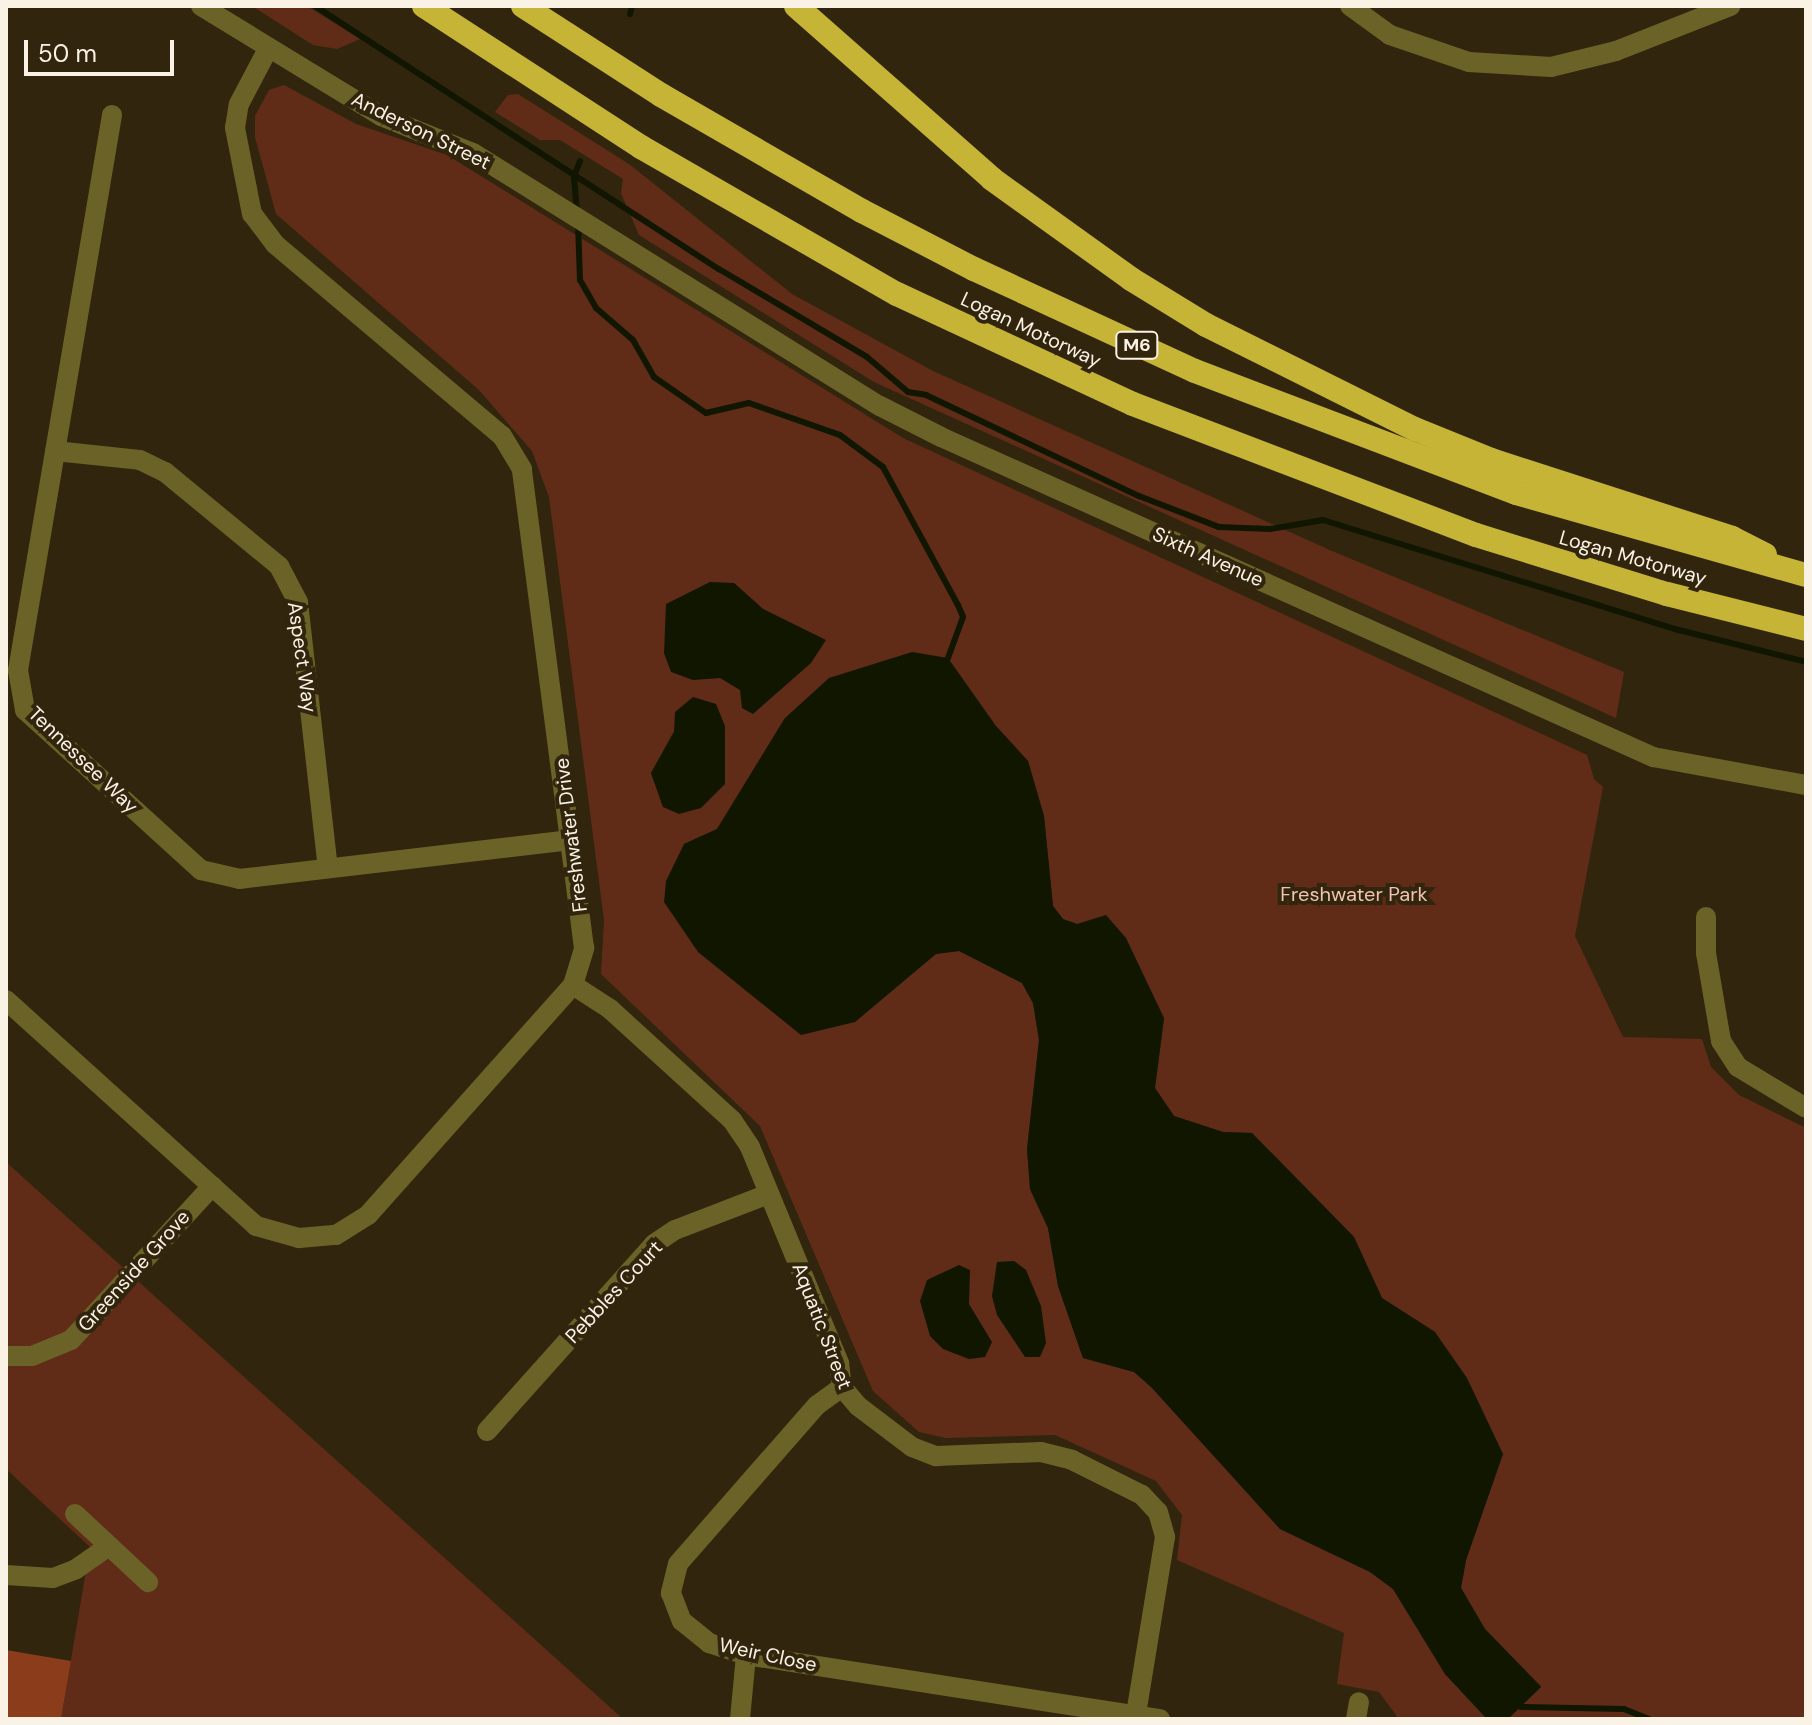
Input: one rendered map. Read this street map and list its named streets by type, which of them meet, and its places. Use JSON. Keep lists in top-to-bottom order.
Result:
{
  "streets": {
    "highway": ["Logan Motorway", "M6"],
    "street": [
      "Anderson Street",
      "Sixth Avenue",
      "Aspect Way",
      "Tennessee Way",
      "Freshwater Drive",
      "Greenside Grove",
      "Pebbles Court",
      "Aquatic Street",
      "Weir Close"
    ]
  },
  "crossings": [
    ["Anderson Street", "Sixth Avenue"],
    ["Anderson Street", "Freshwater Drive"],
    ["Aspect Way", "Tennessee Way"],
    ["Tennessee Way", "Freshwater Drive"],
    ["Freshwater Drive", "Greenside Grove"],
    ["Freshwater Drive", "Aquatic Street"],
    ["Pebbles Court", "Aquatic Street"],
    ["Aquatic Street", "Weir Close"]
  ],
  "parks": ["Freshwater Park"],
  "scale_bar": "50 m"
}
